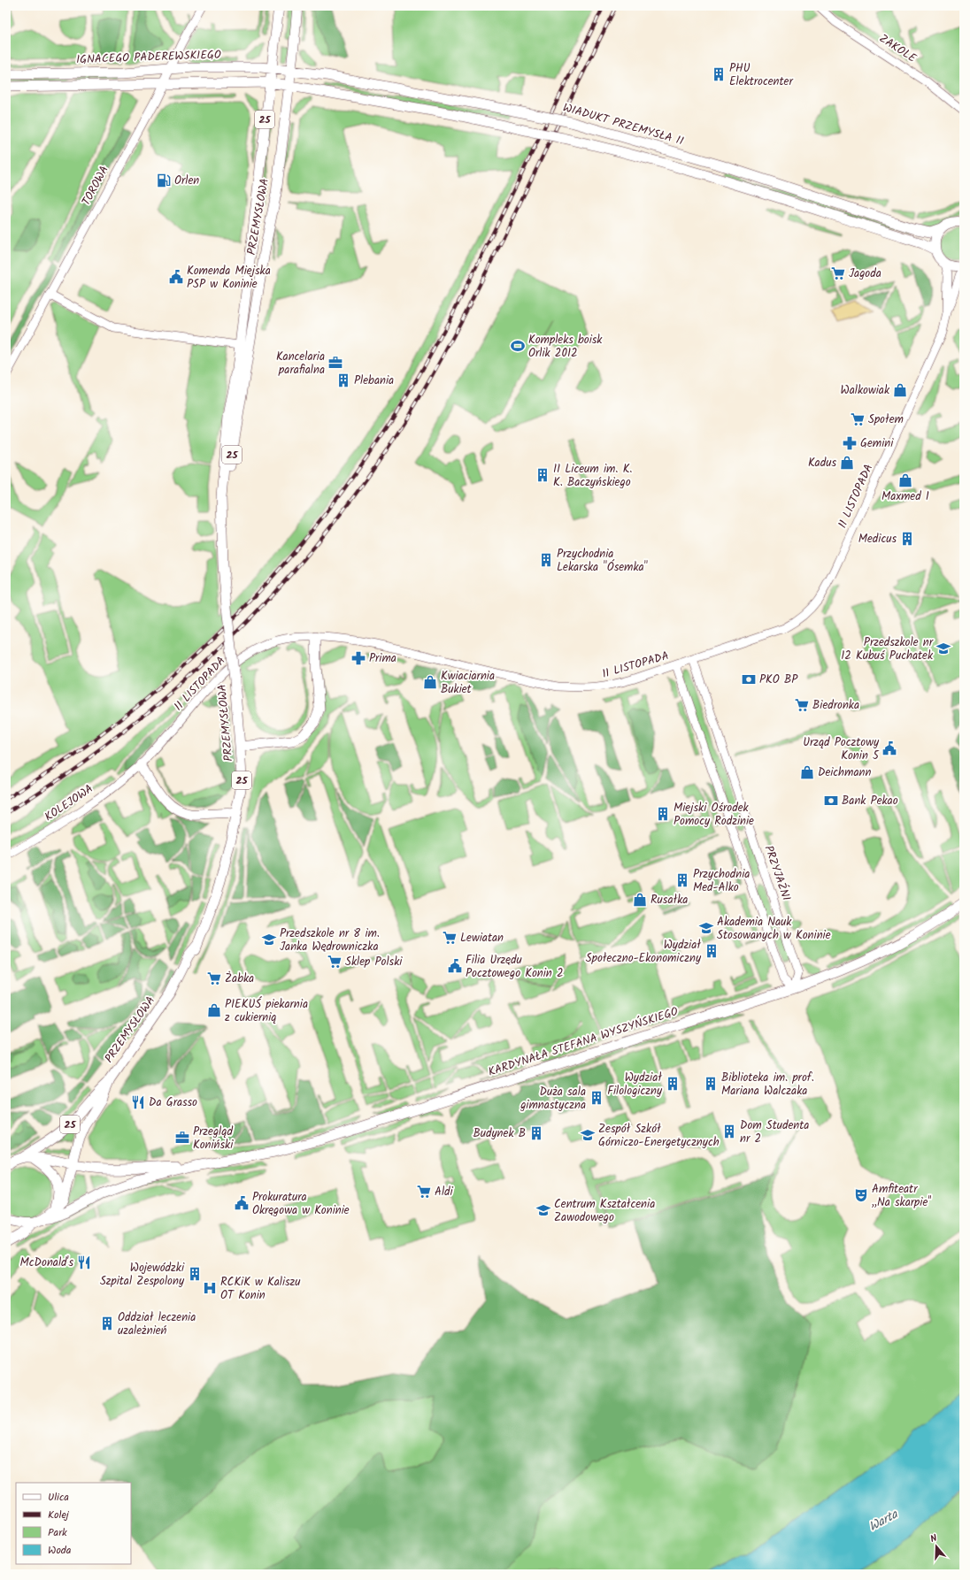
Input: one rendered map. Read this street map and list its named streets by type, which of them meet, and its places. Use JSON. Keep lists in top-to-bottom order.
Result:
{
  "streets": {
    "main road": [
      "IGNACEGO PADEREWSKIEGO",
      "25",
      "WIADUKT PRZEMYSŁA II",
      "PRZEMYSŁOWA",
      "KARDYNAŁA STEFANA WYSZYŃSKIEGO"
    ],
    "street": [
      "ZAKOLE",
      "TOROWA",
      "11 LISTOPADA",
      "KOLEJOWA",
      "PRZYJAŹNI"
    ]
  },
  "crossings": [
    ["IGNACEGO PADEREWSKIEGO", "WIADUKT PRZEMYSŁA II"],
    ["IGNACEGO PADEREWSKIEGO", "TOROWA"],
    ["IGNACEGO PADEREWSKIEGO", "PRZEMYSŁOWA"],
    ["25", "PRZEMYSŁOWA"],
    ["25", "KARDYNAŁA STEFANA WYSZYŃSKIEGO"],
    ["WIADUKT PRZEMYSŁA II", "PRZEMYSŁOWA"],
    ["PRZEMYSŁOWA", "KARDYNAŁA STEFANA WYSZYŃSKIEGO"],
    ["11 LISTOPADA", "KOLEJOWA"],
    ["11 LISTOPADA", "PRZYJAŹNI"],
    ["PRZYJAŹNI", "KARDYNAŁA STEFANA WYSZYŃSKIEGO"]
  ],
  "water": ["Warta"],
  "places": {
    "building": [
      "PHU Elektrocenter",
      "Plebania",
      "II Liceum im. K. K. Baczyńskiego",
      "Medicus",
      "Przychodnia Lekarska \"Ósemka\"",
      "Miejski Ośrodek Pomocy Rodzinie",
      "Przychodnia Med-Alko",
      "Wydział Społeczno-Ekonomiczny",
      "Wydział Filologiczny",
      "Biblioteka im. prof. Mariana Walczaka",
      "Duża sala gimnastyczna",
      "Dom Studenta nr 2",
      "Budynek B",
      "Wojewódzki Szpital Zespolony",
      "Oddział leczenia uzależnień"
    ],
    "fuel station": ["Orlen"],
    "supermarket": [
      "Jagoda",
      "Społem",
      "Biedronka",
      "Lewiatan",
      "Sklep Polski",
      "Żabka",
      "Aldi"
    ],
    "public building": [
      "Komenda Miejska PSP w Koninie",
      "Urząd Pocztowy Konin 5",
      "Filia Urzędu Pocztowego Konin 2",
      "Prokuratura Okręgowa w Koninie"
    ],
    "sports": ["Kompleks boisk Orlik 2012"],
    "office": ["Kancelaria parafialna", "Przegląd Koniński"],
    "shop": [
      "Walkowiak",
      "Kadus",
      "Maxmed 1",
      "Kwiaciarnia Bukiet",
      "Deichmann",
      "Rusałka",
      "PIEKUŚ piekarnia z cukiernią"
    ],
    "pharmacy": ["Gemini", "Prima"],
    "school or university": [
      "Przedszkole nr 12 Kubuś Puchatek",
      "Akademia Nauk Stosowanych w Koninie",
      "Przedszkole nr 8 im. Janka Wędrowniczka",
      "Zespół Szkół Górniczo-Energetycznych",
      "Centrum Kształcenia Zawodowego"
    ],
    "bank": ["PKO BP", "Bank Pekao"],
    "restaurant": ["Da Grasso", "McDonald's"],
    "theatre": ["Amfiteatr ,,Na skarpie''"],
    "hospital": ["RCKiK w Kaliszu OT Konin"]
  },
  "legend": [
    "Ulica",
    "Kolej",
    "Park",
    "Woda"
  ],
  "north": "top"
}
